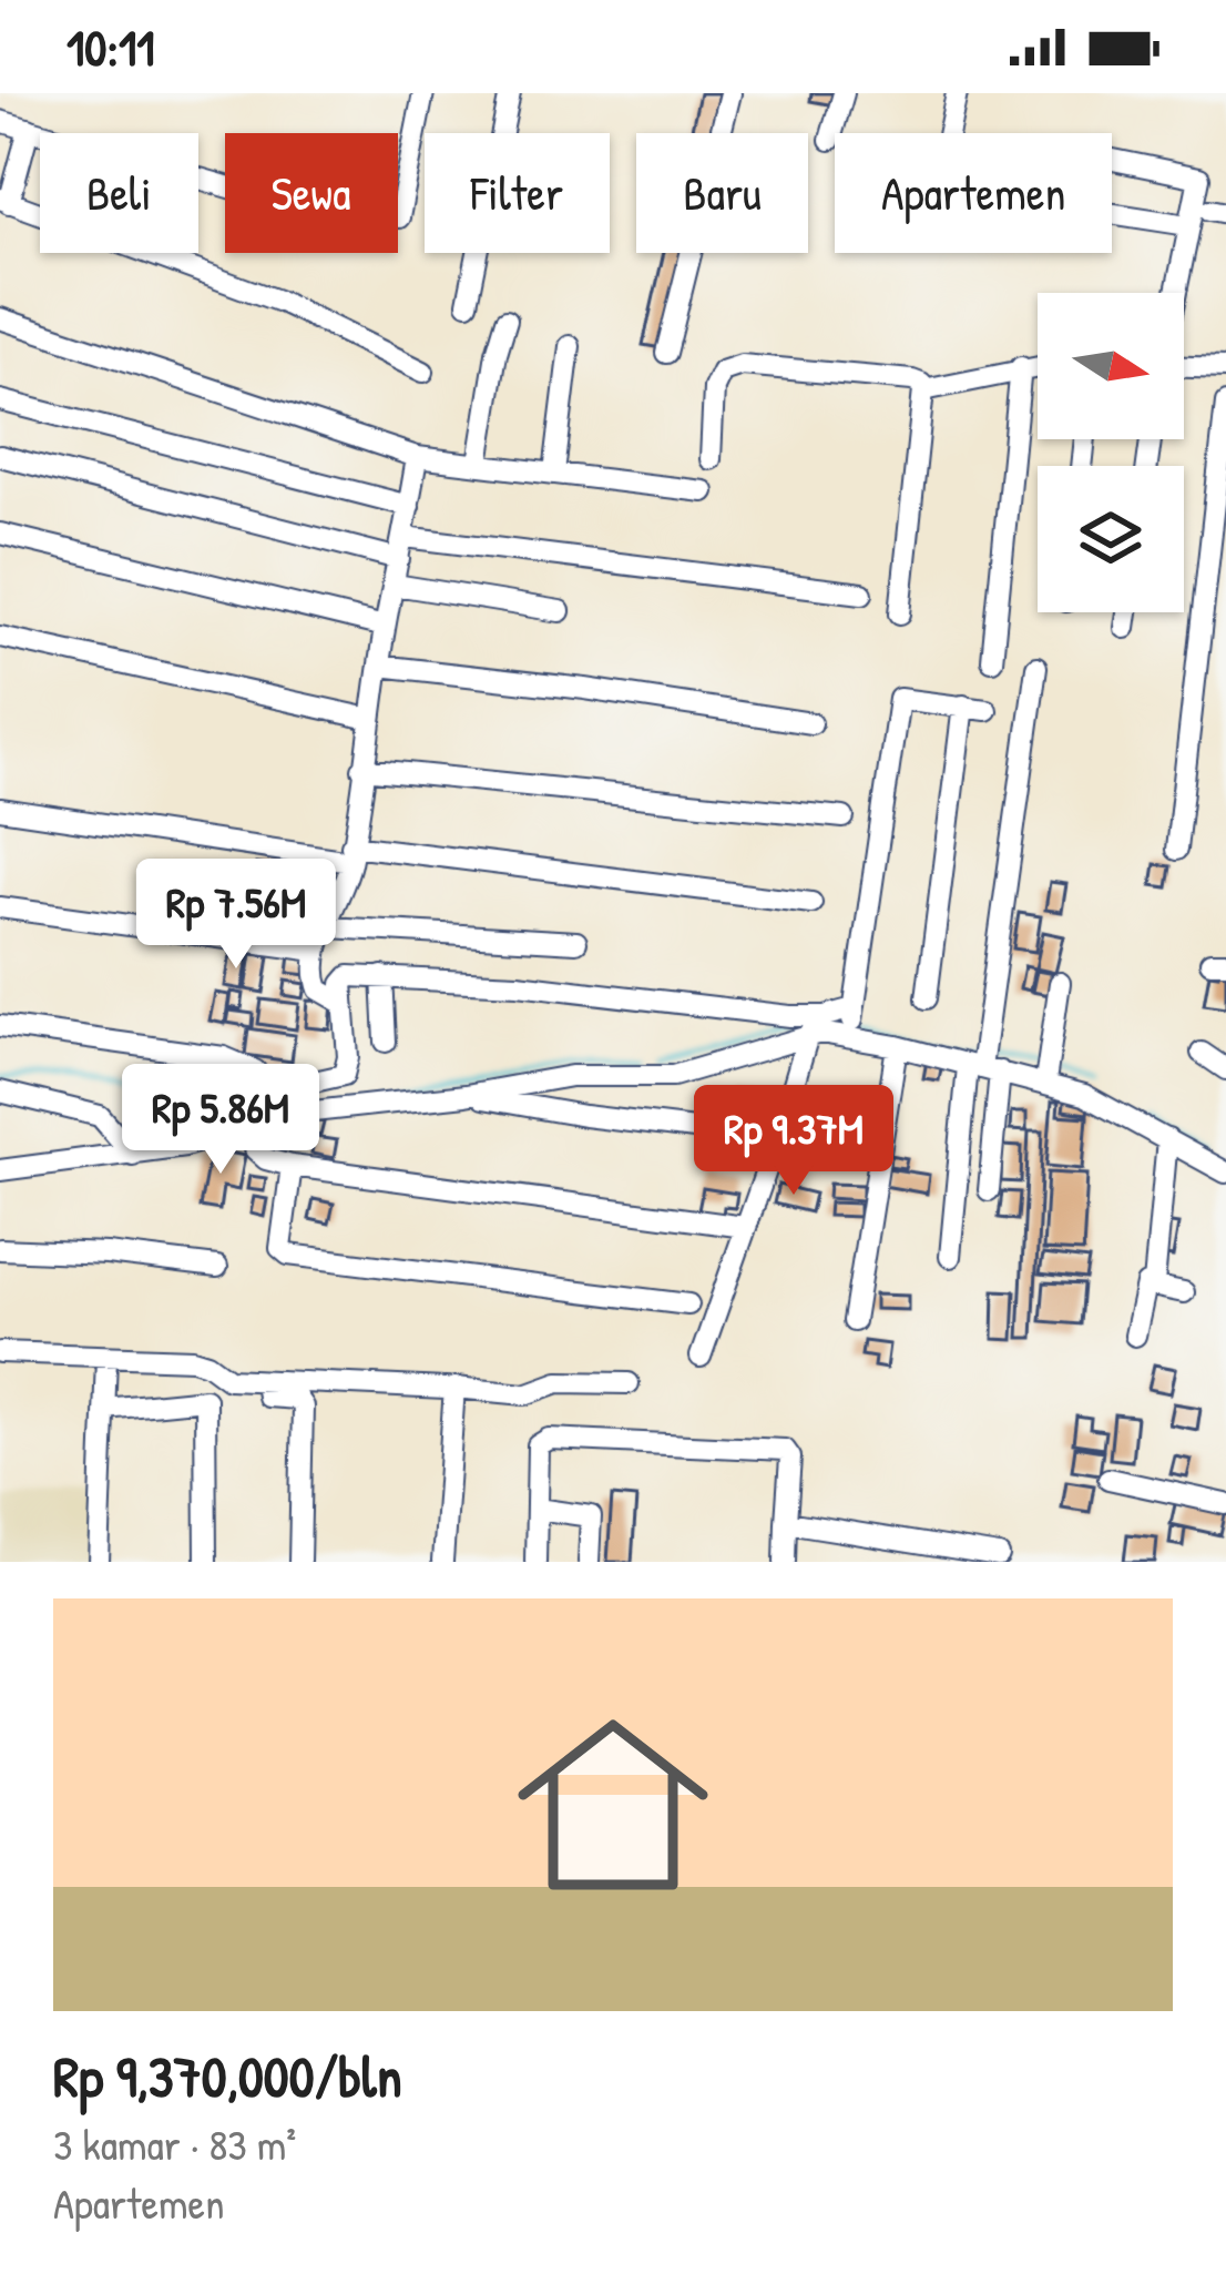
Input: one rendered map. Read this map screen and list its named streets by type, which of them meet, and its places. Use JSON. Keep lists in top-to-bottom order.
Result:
{
  "north": "right",
  "page": {
    "status": "10:11",
    "chip": [
      "Beli",
      "Sewa",
      "Filter",
      "Baru",
      "Apartemen"
    ],
    "price": ["Rp 7.56M", "Rp 5.86M", "Rp 9.37M"],
    "list": [
      {
        "name": "Rp 9,370,000/bln",
        "note": "3 kamar · 83 m² · Apartemen"
      }
    ]
  }
}
